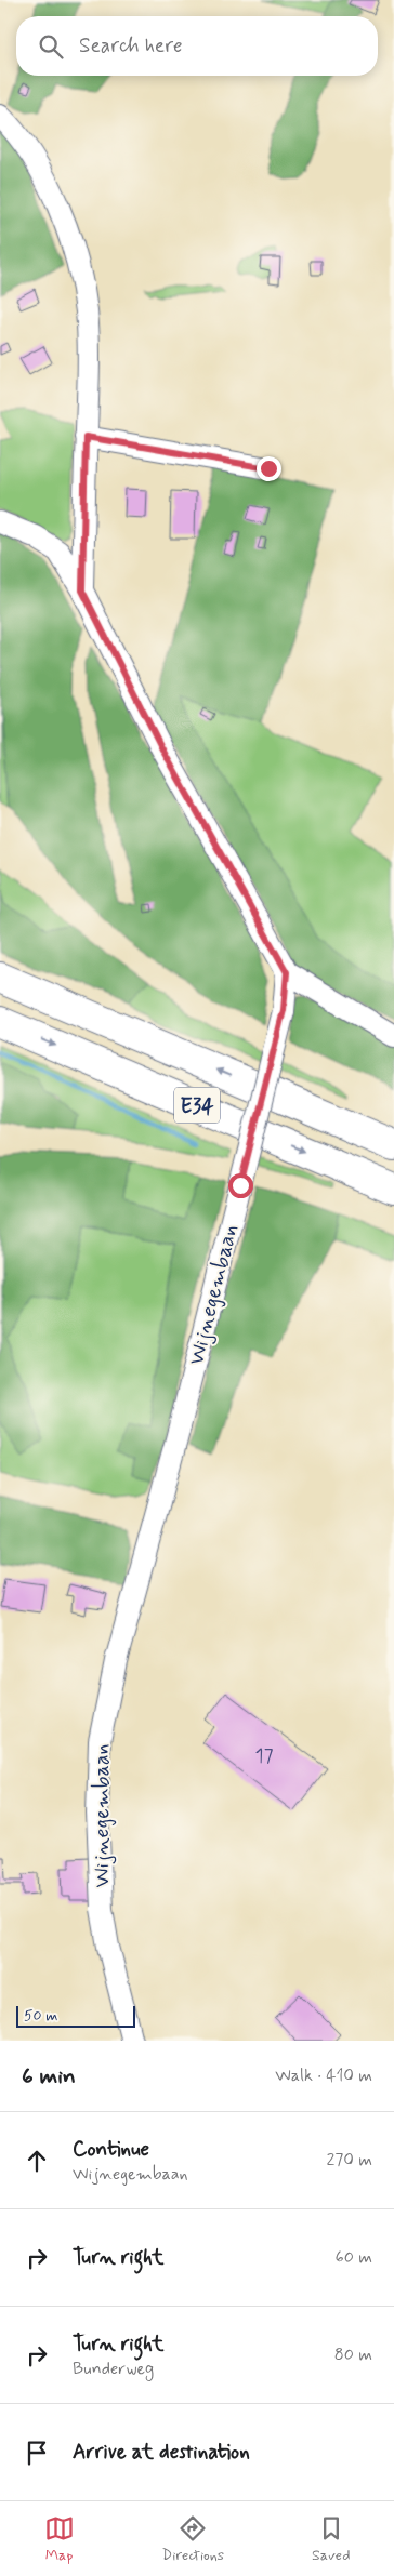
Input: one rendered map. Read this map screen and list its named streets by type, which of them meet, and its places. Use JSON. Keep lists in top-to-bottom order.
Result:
{
  "streets": {
    "highway": ["E34"],
    "street": ["Wijnegembaan"]
  },
  "house_numbers": ["17"],
  "scale_bar": "50 m",
  "page": {
    "search": "Search here",
    "scale": "50 m",
    "heading": ["6 min", "Walk · 410 m"],
    "list": [
      ["Continue", "Wijnegembaan", "270 m"],
      ["Turn right", "60 m"],
      ["Turn right", "Bunderweg", "80 m"],
      "Arrive at destination"
    ],
    "nav": ["Map", "Directions", "Saved"]
  }
}
